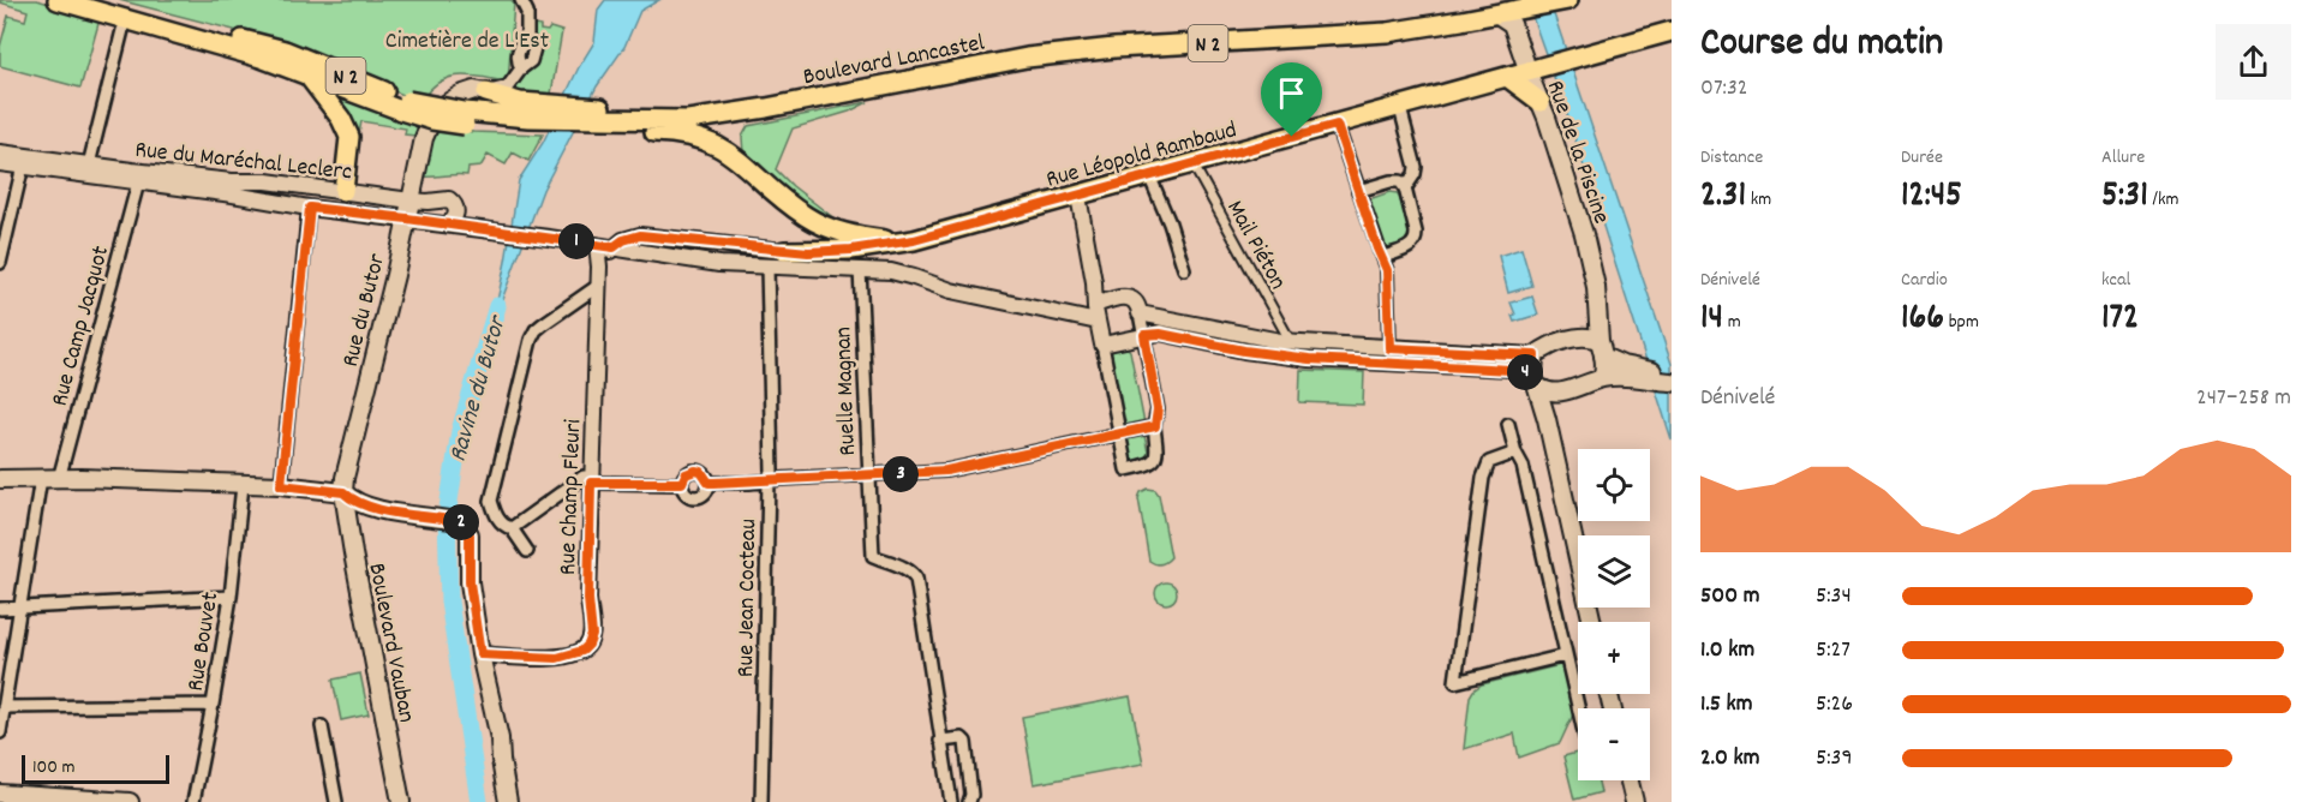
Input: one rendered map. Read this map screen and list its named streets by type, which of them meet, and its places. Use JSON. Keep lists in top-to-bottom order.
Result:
{
  "streets": {
    "main road": [
      "N 2",
      "Boulevard Lancastel",
      "Rue de la Piscine",
      "Rue Léopold Rambaud",
      "Rue du Butor",
      "Boulevard Vauban"
    ],
    "street": [
      "Rue du Maréchal Leclerc",
      "Mail Piéton",
      "Rue Camp Jacquot",
      "Ruelle Magnan",
      "Rue Champ Fleuri",
      "Rue Jean Cocteau",
      "Rue Bouvet"
    ]
  },
  "crossings": [
    ["N 2", "Boulevard Lancastel"],
    ["N 2", "Rue Léopold Rambaud"],
    ["Boulevard Lancastel", "Rue de la Piscine"],
    ["Rue de la Piscine", "Rue Léopold Rambaud"],
    ["Rue Léopold Rambaud", "Mail Piéton"],
    ["Rue du Maréchal Leclerc", "Rue du Butor"],
    ["Rue du Maréchal Leclerc", "Rue Camp Jacquot"],
    ["Rue du Maréchal Leclerc", "Rue Champ Fleuri"],
    ["Rue du Butor", "Boulevard Vauban"]
  ],
  "water": ["Ravine du Butor"],
  "parks": ["Cimetière de L'Est"],
  "scale_bar": "100 m",
  "page": {
    "heading": ["Course du matin", "07:32"],
    "stats": [
      ["Distance", "2.31 km"],
      ["Durée", "12:45"],
      ["Allure", "5:31 /km"],
      ["Dénivelé", "14 m"],
      ["Cardio", "166 bpm"],
      ["kcal", "172"]
    ],
    "pins": [
      "1",
      "4",
      "3",
      "2"
    ],
    "chart": ["Dénivelé", "247–258 m"],
    "map_buttons": ["+", "−"],
    "list": [
      {
        "name": "500 m",
        "note": "5:34"
      },
      {
        "name": "1.0 km",
        "note": "5:27"
      },
      {
        "name": "1.5 km",
        "note": "5:26"
      },
      {
        "name": "2.0 km",
        "note": "5:39"
      }
    ],
    "scale": "100 m"
  }
}
